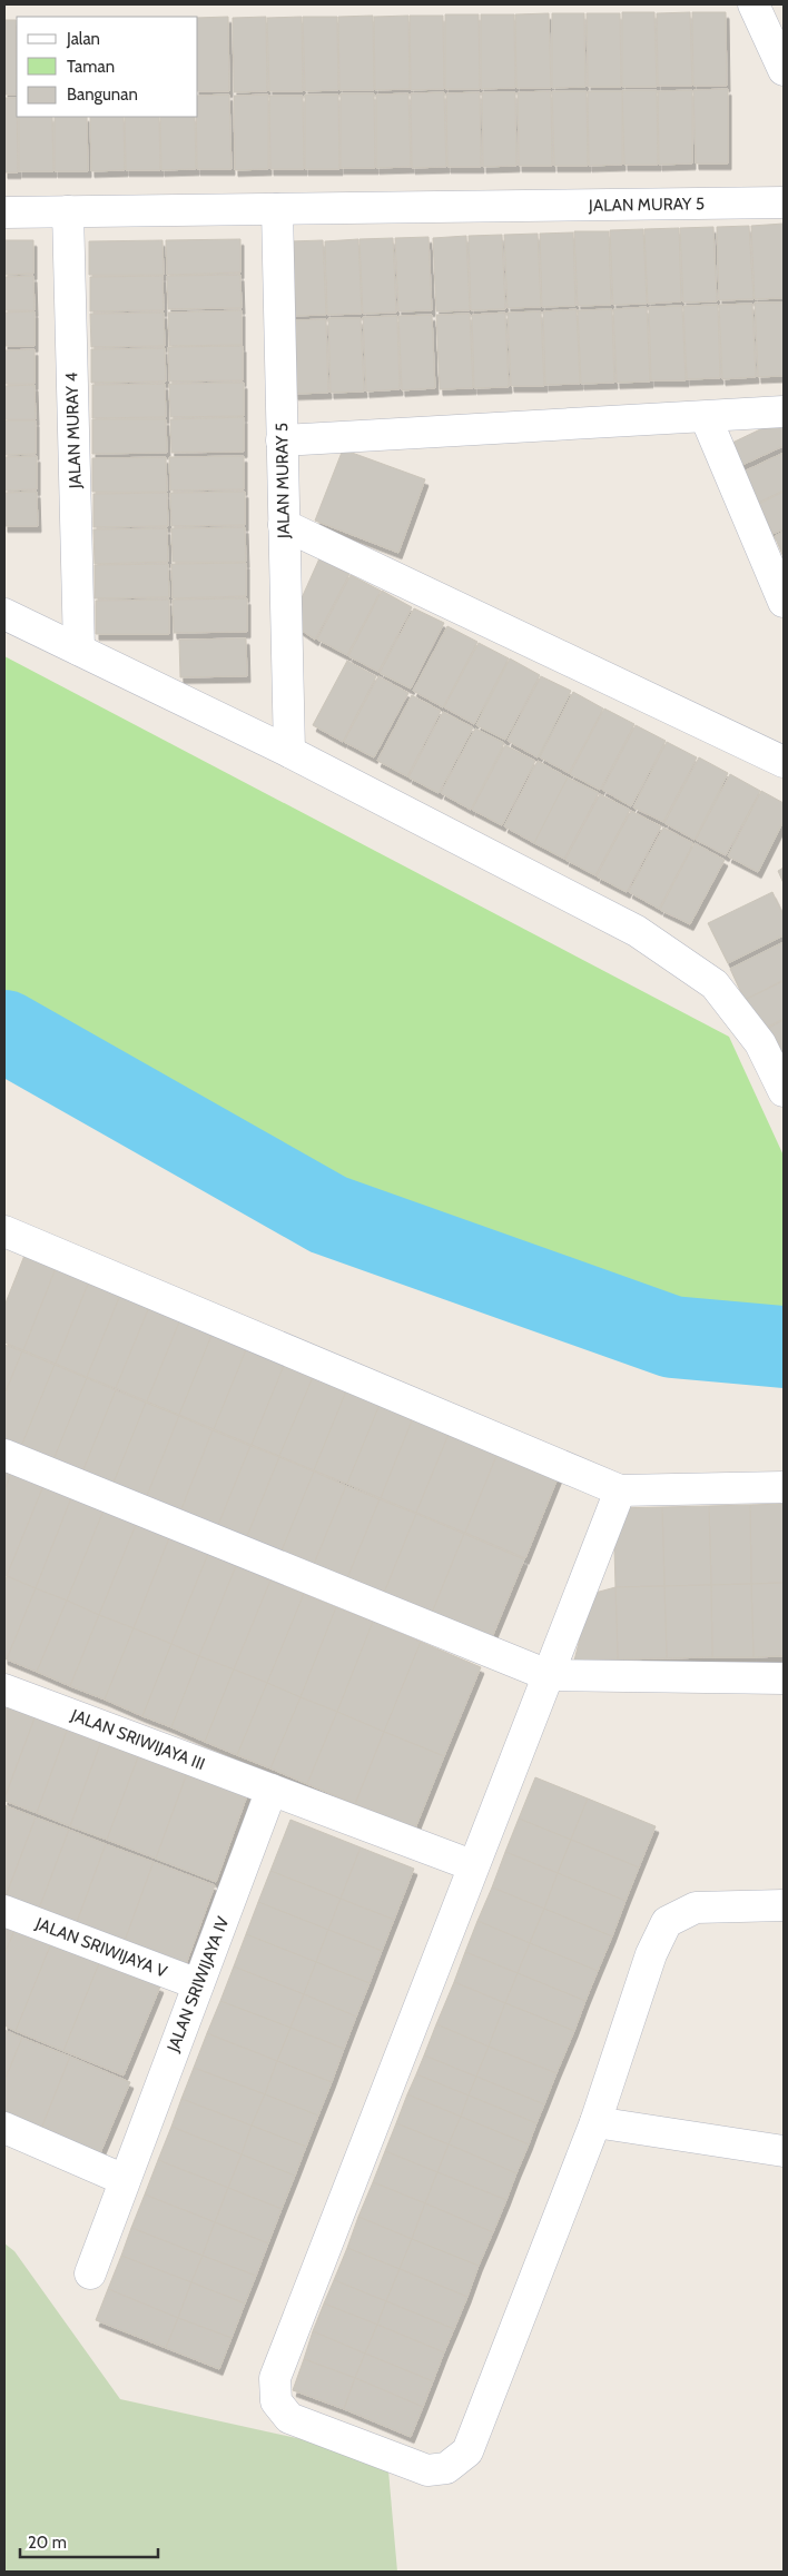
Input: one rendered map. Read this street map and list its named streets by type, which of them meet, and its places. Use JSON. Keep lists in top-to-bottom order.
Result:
{
  "streets": {
    "street": [
      "JALAN MURAY 5",
      "JALAN MURAY 4",
      "JALAN SRIWIJAYA III",
      "JALAN SRIWIJAYA V",
      "JALAN SRIWIJAYA IV"
    ]
  },
  "crossings": [
    ["JALAN MURAY 5", "JALAN MURAY 4"],
    ["JALAN SRIWIJAYA III", "JALAN SRIWIJAYA IV"],
    ["JALAN SRIWIJAYA V", "JALAN SRIWIJAYA IV"]
  ],
  "legend": ["Jalan", "Taman", "Bangunan"],
  "scale_bar": "20 m"
}
